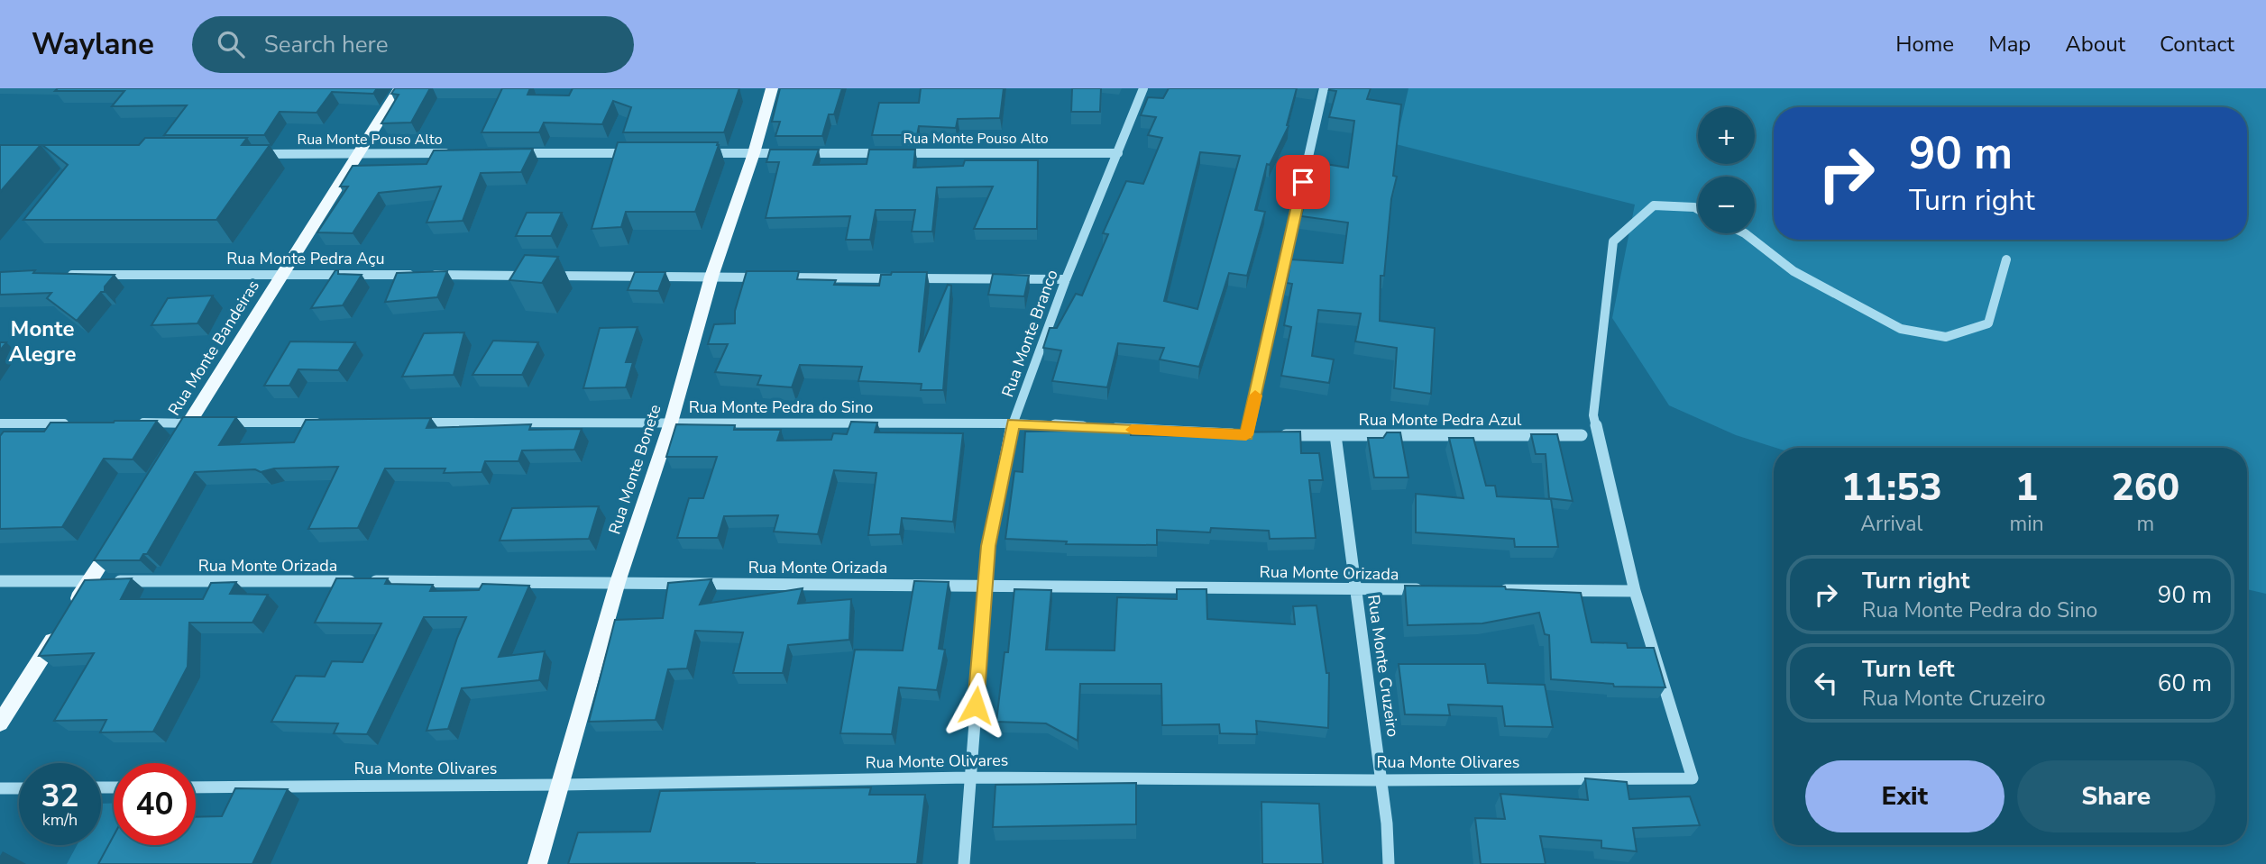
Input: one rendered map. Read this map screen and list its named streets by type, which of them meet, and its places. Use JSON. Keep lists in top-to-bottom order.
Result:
{
  "streets": {
    "main road": ["Rua Monte Bandeiras", "Rua Monte Bonete"],
    "street": [
      "Rua Monte Pouso Alto",
      "Rua Monte Pedra Açu",
      "Rua Monte Branco",
      "Rua Monte Pedra do Sino",
      "Rua Monte Pedra Azul",
      "Rua Monte Orizada",
      "Rua Monte Cruzeiro",
      "Rua Monte Olivares"
    ]
  },
  "crossings": [
    ["Rua Monte Pouso Alto", "Rua Monte Branco"],
    ["Rua Monte Pouso Alto", "Rua Monte Bandeiras"],
    ["Rua Monte Pouso Alto", "Rua Monte Bonete"],
    ["Rua Monte Pedra Açu", "Rua Monte Branco"],
    ["Rua Monte Pedra Açu", "Rua Monte Bandeiras"],
    ["Rua Monte Pedra Açu", "Rua Monte Bonete"],
    ["Rua Monte Branco", "Rua Monte Pedra do Sino"],
    ["Rua Monte Branco", "Rua Monte Orizada"],
    ["Rua Monte Branco", "Rua Monte Olivares"],
    ["Rua Monte Pedra do Sino", "Rua Monte Pedra Azul"],
    ["Rua Monte Pedra do Sino", "Rua Monte Bonete"],
    ["Rua Monte Pedra do Sino", "Rua Monte Cruzeiro"],
    ["Rua Monte Pedra Azul", "Rua Monte Cruzeiro"],
    ["Rua Monte Bonete", "Rua Monte Orizada"],
    ["Rua Monte Bonete", "Rua Monte Olivares"],
    ["Rua Monte Orizada", "Rua Monte Cruzeiro"],
    ["Rua Monte Cruzeiro", "Rua Monte Olivares"]
  ],
  "districts": ["Monte Alegre"],
  "page": {
    "header": "Waylane",
    "search": "Search here",
    "nav": [
      "Home",
      "Map",
      "About",
      "Contact"
    ],
    "map_buttons": ["+", "−"],
    "turn": ["90 m", "Turn right"],
    "eta": [
      "11:53",
      "Arrival",
      "1",
      "min",
      "260",
      "m"
    ],
    "list": [
      {
        "name": "Turn right",
        "note": "Rua Monte Pedra do Sino",
        "value": "90 m"
      },
      {
        "name": "Turn left",
        "note": "Rua Monte Cruzeiro",
        "value": "60 m"
      }
    ],
    "buttons": ["Exit", "Share"],
    "speed": "32 km/h",
    "limit": "40"
  }
}
